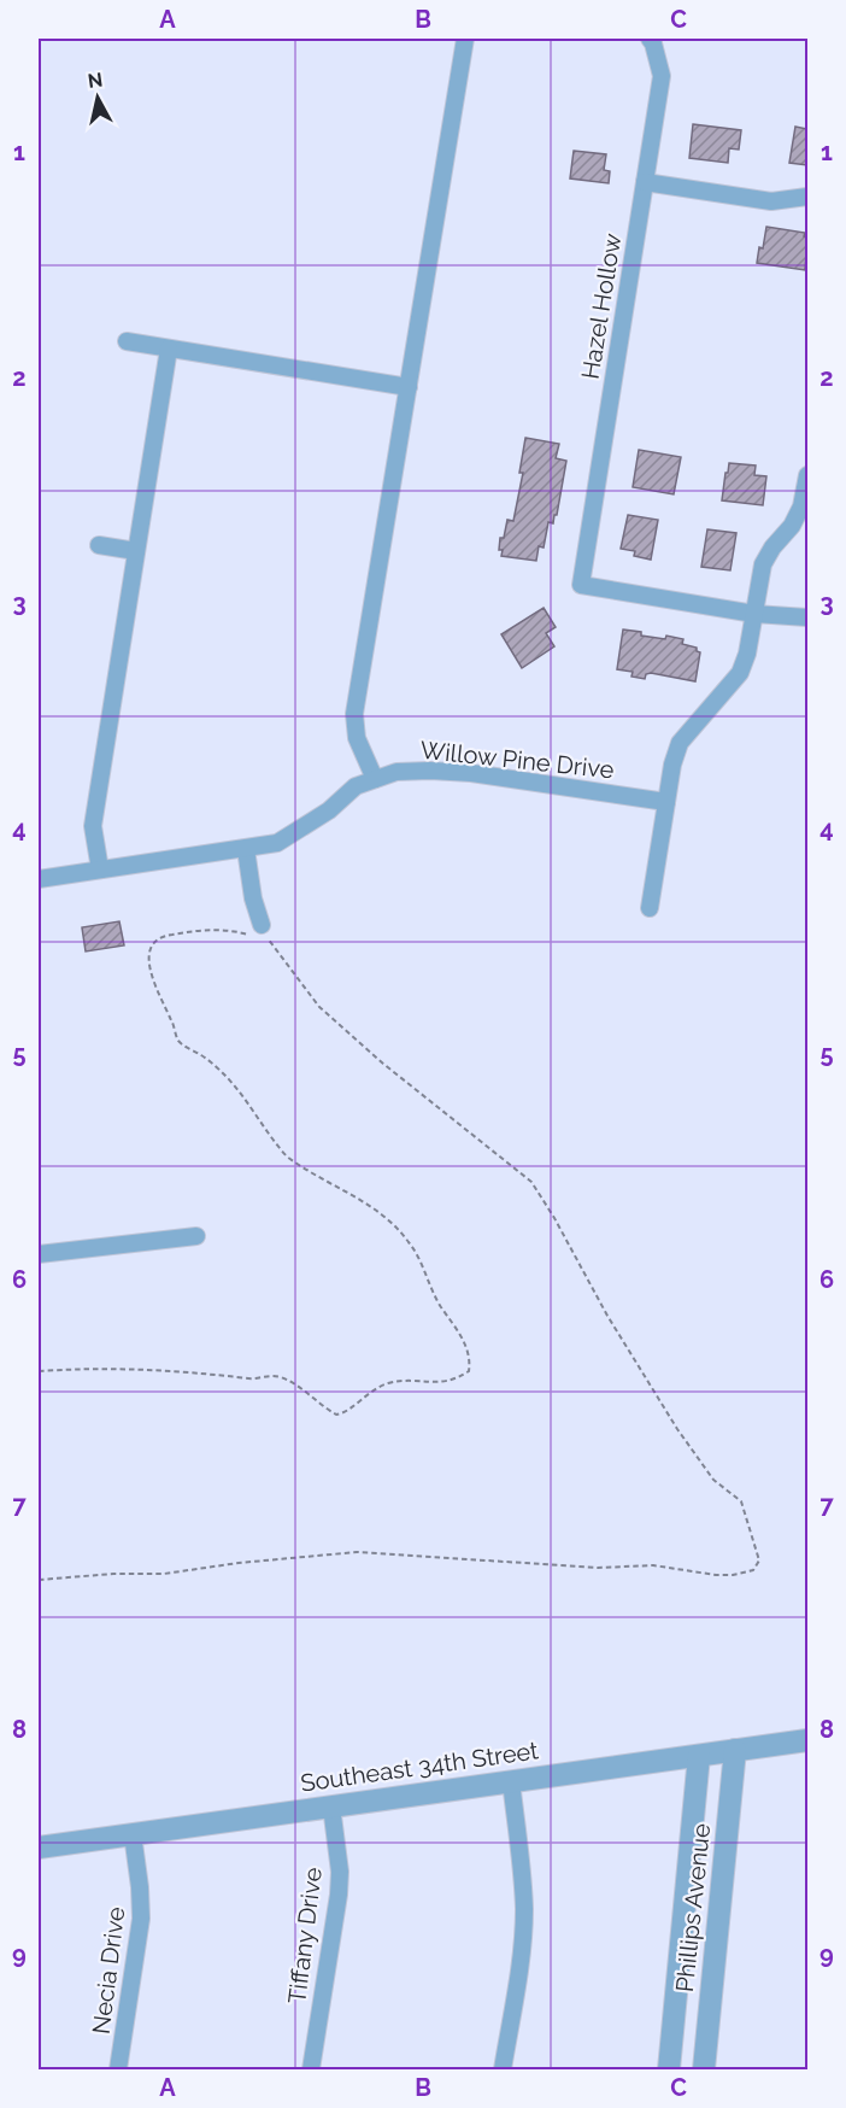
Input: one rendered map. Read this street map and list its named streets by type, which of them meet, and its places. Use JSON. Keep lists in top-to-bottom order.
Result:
{
  "streets": {
    "street": [
      "Hazel Hollow",
      "Willow Pine Drive",
      "Southeast 34th Street",
      "Phillips Avenue",
      "Tiffany Drive",
      "Necia Drive"
    ]
  },
  "crossings": [
    ["Southeast 34th Street", "Phillips Avenue"],
    ["Southeast 34th Street", "Tiffany Drive"],
    ["Southeast 34th Street", "Necia Drive"]
  ],
  "north": "top",
  "grid": {
    "columns": ["A", "B", "C"],
    "rows": [
      "1",
      "2",
      "3",
      "4",
      "5",
      "6",
      "7",
      "8",
      "9"
    ]
  }
}
